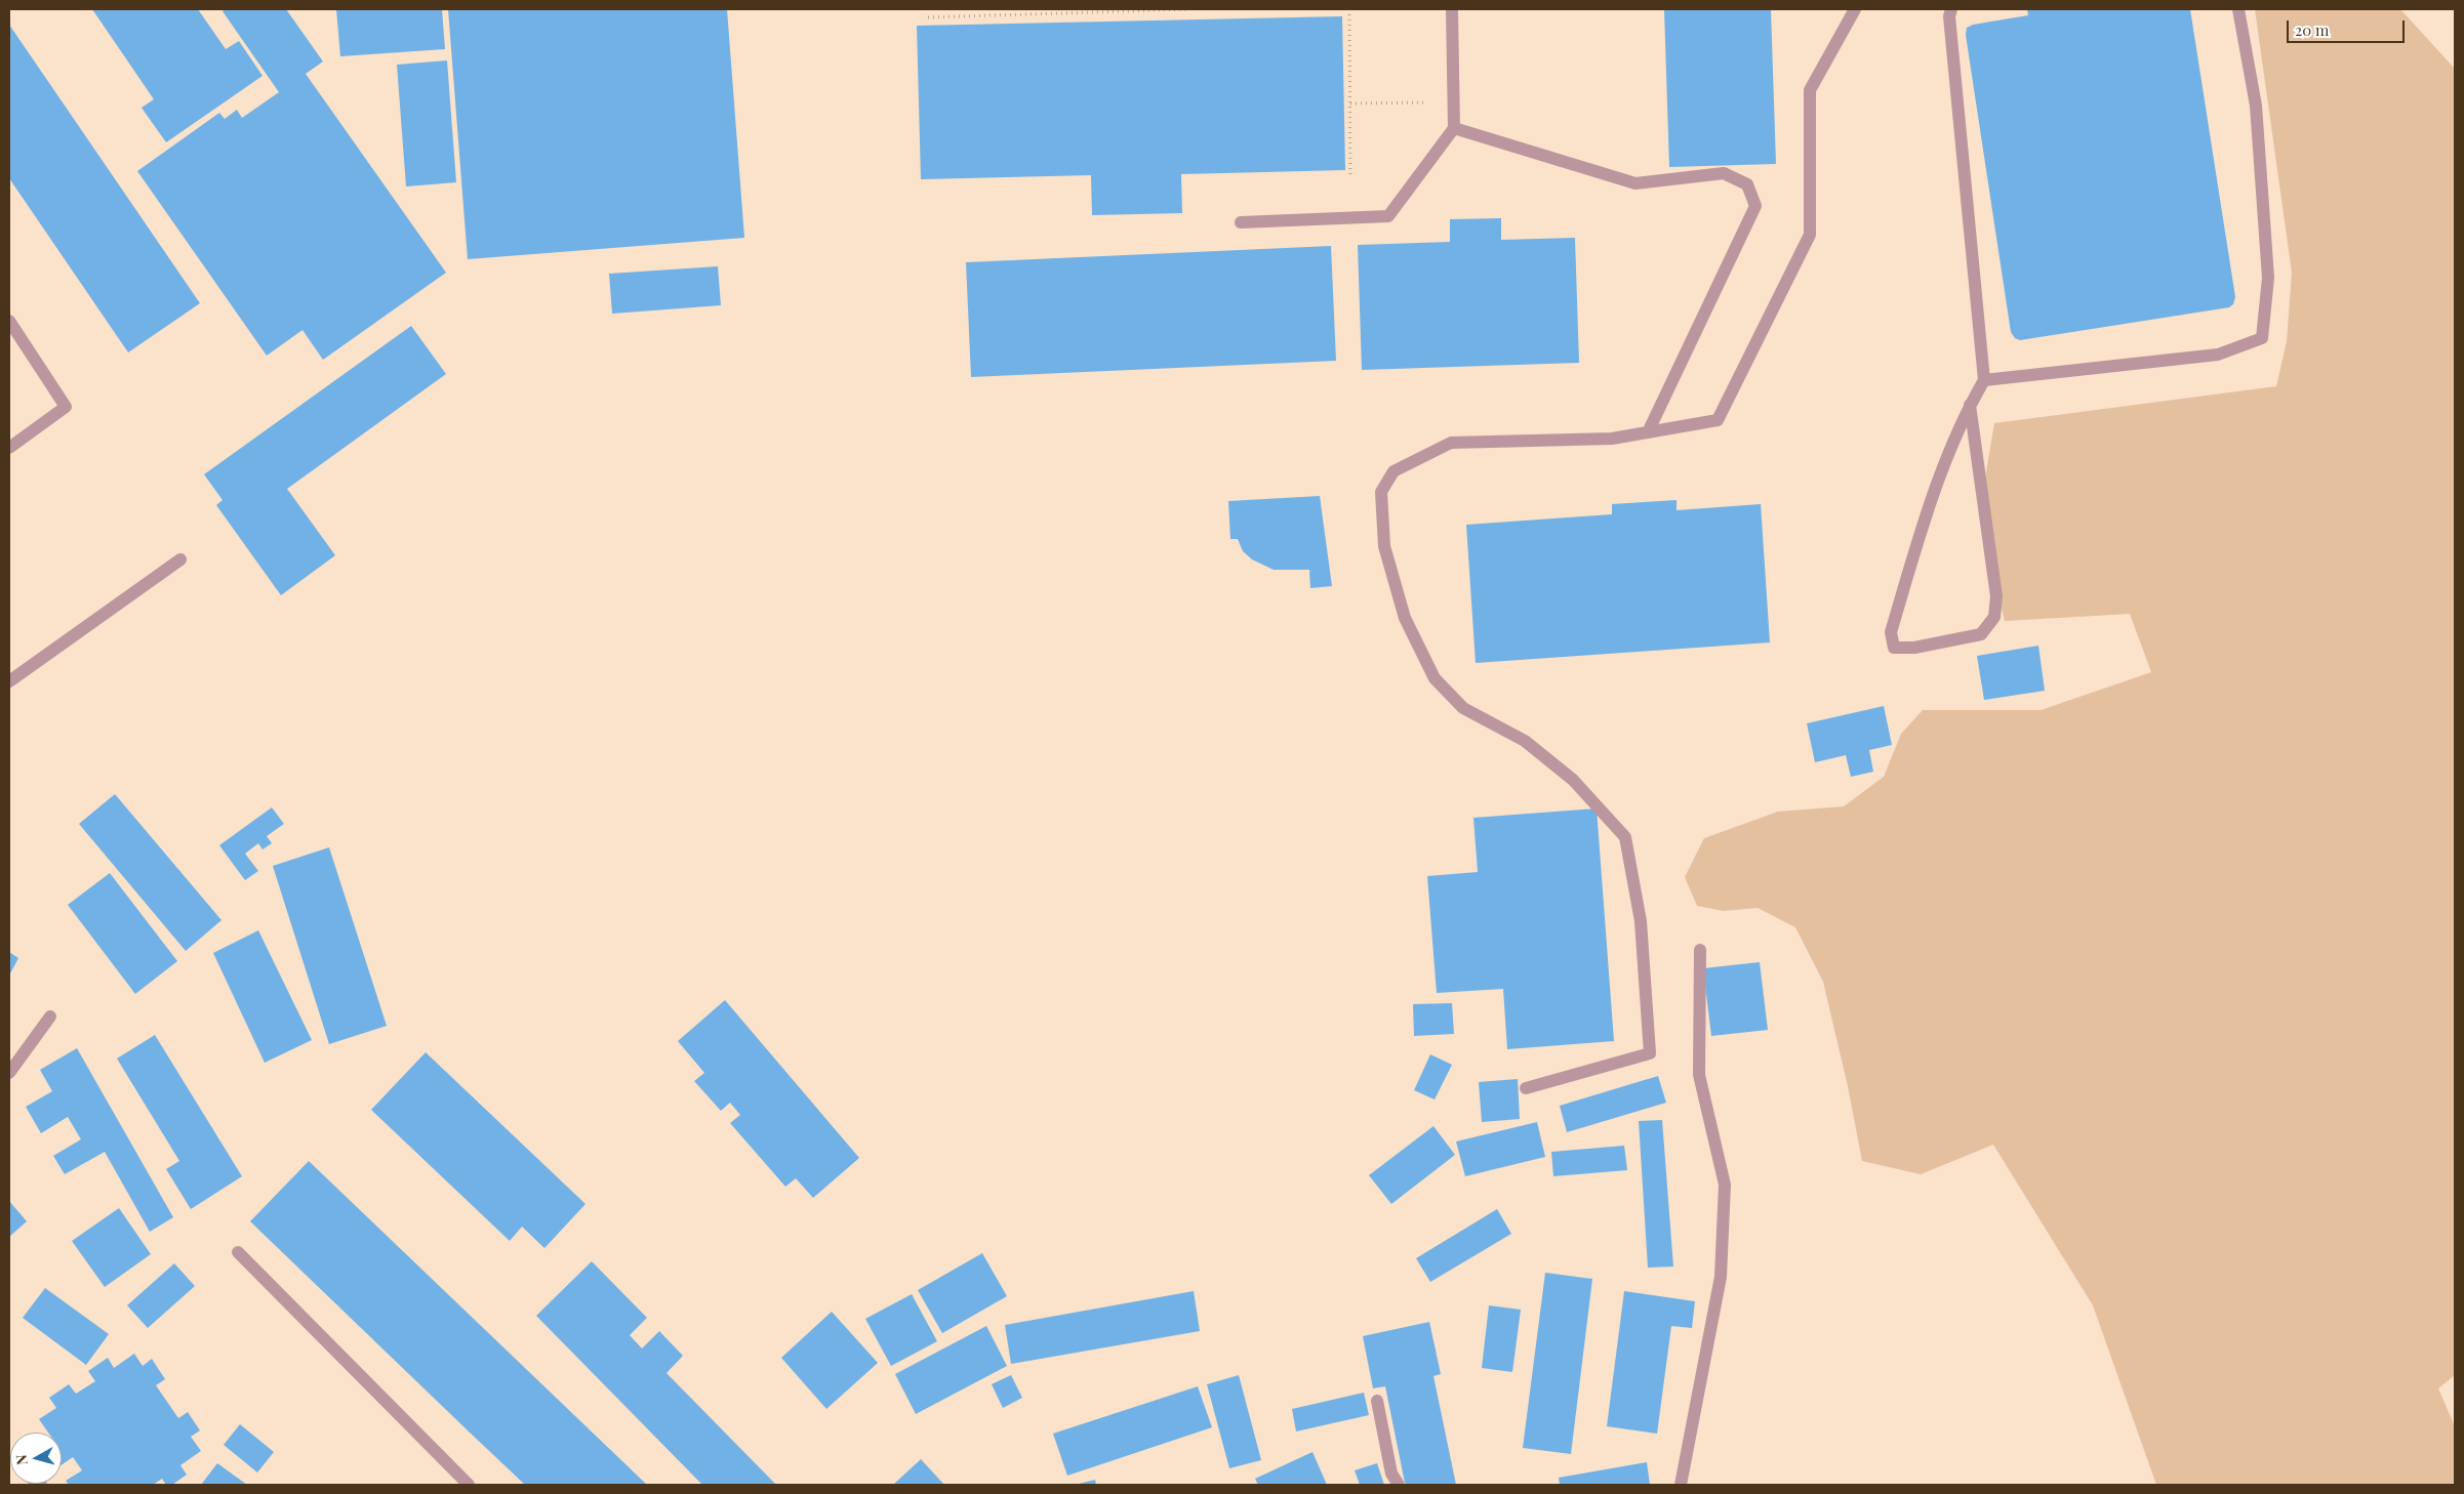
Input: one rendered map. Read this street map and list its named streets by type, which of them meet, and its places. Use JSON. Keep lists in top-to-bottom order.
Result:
{
  "scale_bar": "20 m",
  "north": "left"
}
